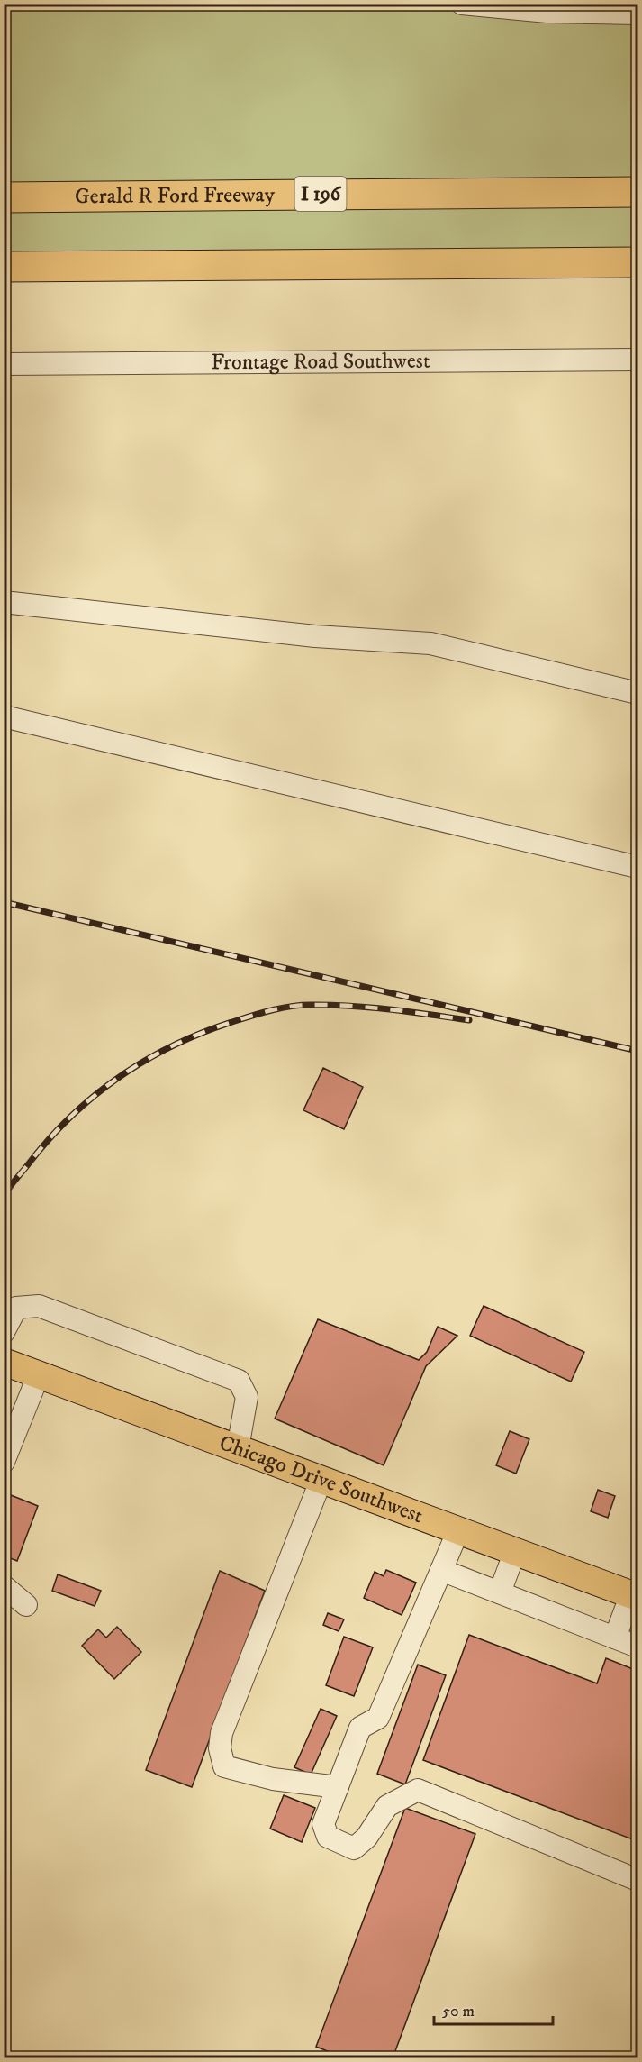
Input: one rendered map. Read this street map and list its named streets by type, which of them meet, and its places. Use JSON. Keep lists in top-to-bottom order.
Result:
{
  "streets": {
    "highway": ["I 196", "Gerald R Ford Freeway"],
    "main road": ["Chicago Drive Southwest"],
    "street": ["Frontage Road Southwest"]
  },
  "scale_bar": "50 m"
}
